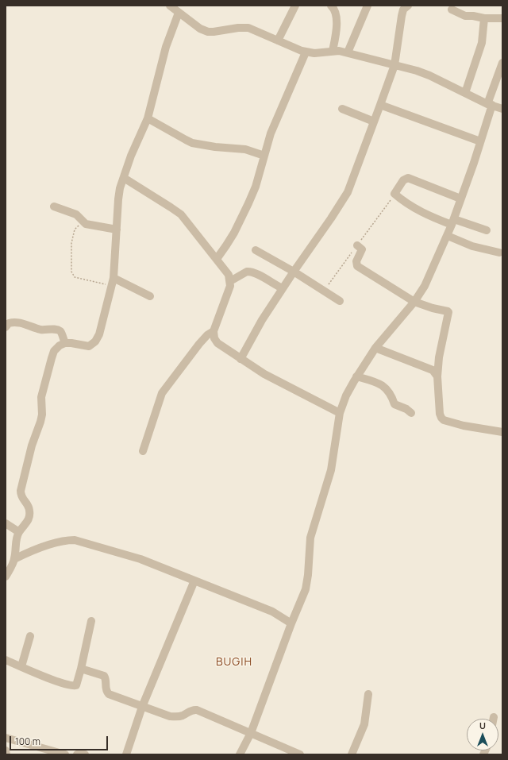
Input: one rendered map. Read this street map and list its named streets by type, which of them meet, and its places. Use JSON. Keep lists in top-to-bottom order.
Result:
{
  "districts": ["BUGIH"],
  "scale_bar": "100 m",
  "north": "top"
}
